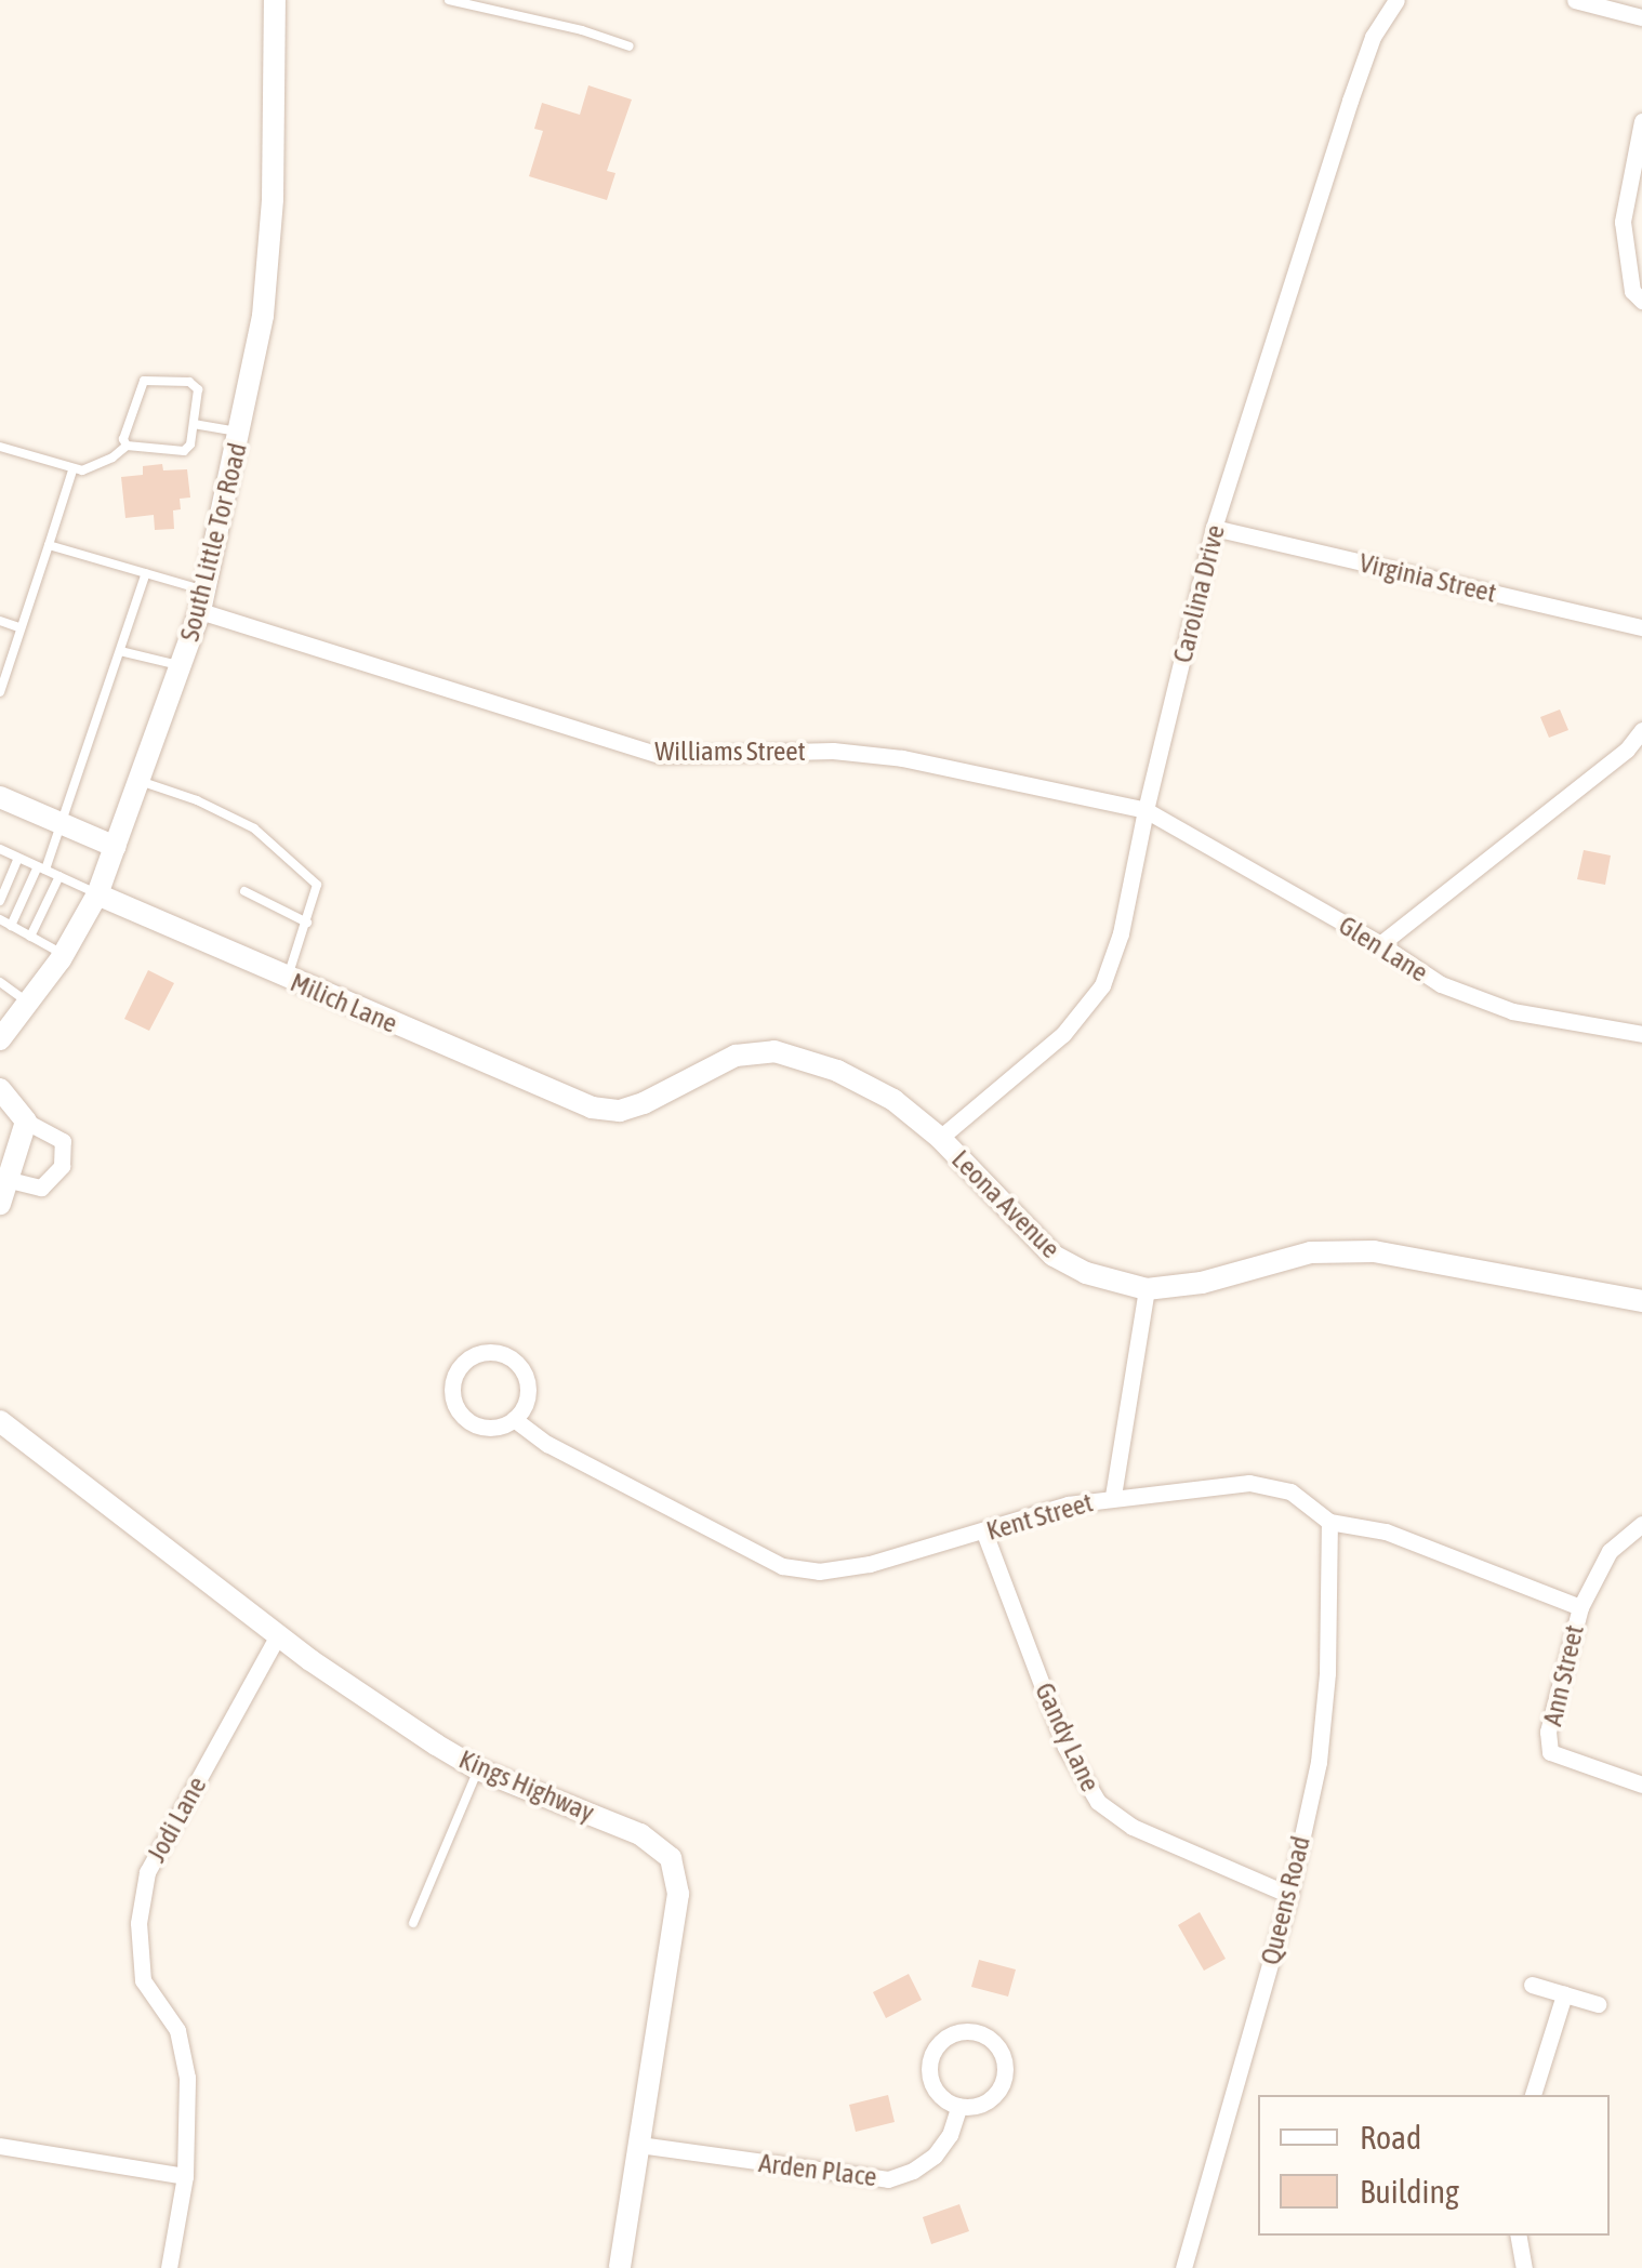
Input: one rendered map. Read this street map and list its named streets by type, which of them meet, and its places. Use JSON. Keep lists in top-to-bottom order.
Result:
{
  "streets": {
    "street": [
      "South Little Tor Road",
      "Virginia Street",
      "Carolina Drive",
      "Williams Street",
      "Glen Lane",
      "Milich Lane",
      "Leona Avenue",
      "Kent Street",
      "Ann Street",
      "Gandy Lane",
      "Kings Highway",
      "Jodi Lane",
      "Queens Road",
      "Arden Place"
    ]
  },
  "crossings": [
    ["South Little Tor Road", "Williams Street"],
    ["South Little Tor Road", "Milich Lane"],
    ["Virginia Street", "Carolina Drive"],
    ["Carolina Drive", "Williams Street"],
    ["Carolina Drive", "Glen Lane"],
    ["Carolina Drive", "Leona Avenue"],
    ["Williams Street", "Glen Lane"],
    ["Milich Lane", "Leona Avenue"],
    ["Kent Street", "Ann Street"],
    ["Kent Street", "Gandy Lane"],
    ["Kent Street", "Queens Road"],
    ["Gandy Lane", "Queens Road"],
    ["Kings Highway", "Jodi Lane"],
    ["Kings Highway", "Arden Place"]
  ],
  "legend": ["Road", "Building"]
}
